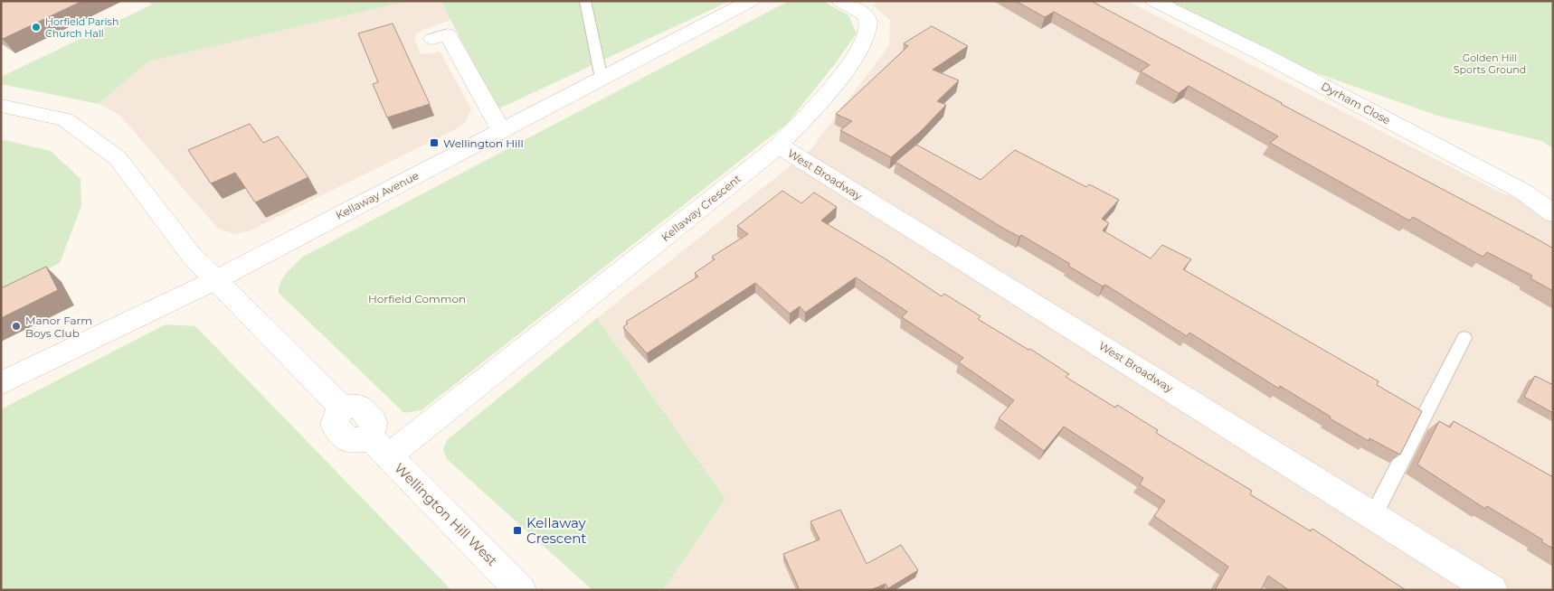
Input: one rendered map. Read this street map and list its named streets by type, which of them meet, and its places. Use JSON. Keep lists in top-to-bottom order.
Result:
{
  "streets": {
    "street": [
      "Dyrham Close",
      "West Broadway",
      "Kellaway Avenue",
      "Kellaway Crescent",
      "Wellington Hill West"
    ]
  },
  "crossings": [
    ["West Broadway", "Kellaway Crescent"],
    ["Kellaway Crescent", "Wellington Hill West"]
  ],
  "parks": ["Golden Hill Sports Ground", "Horfield Common"],
  "places": {
    "other": ["Horfield Parish Church Hall", "Manor Farm Boys Club"],
    "transit": ["Wellington Hill", "Kellaway Crescent"]
  }
}
